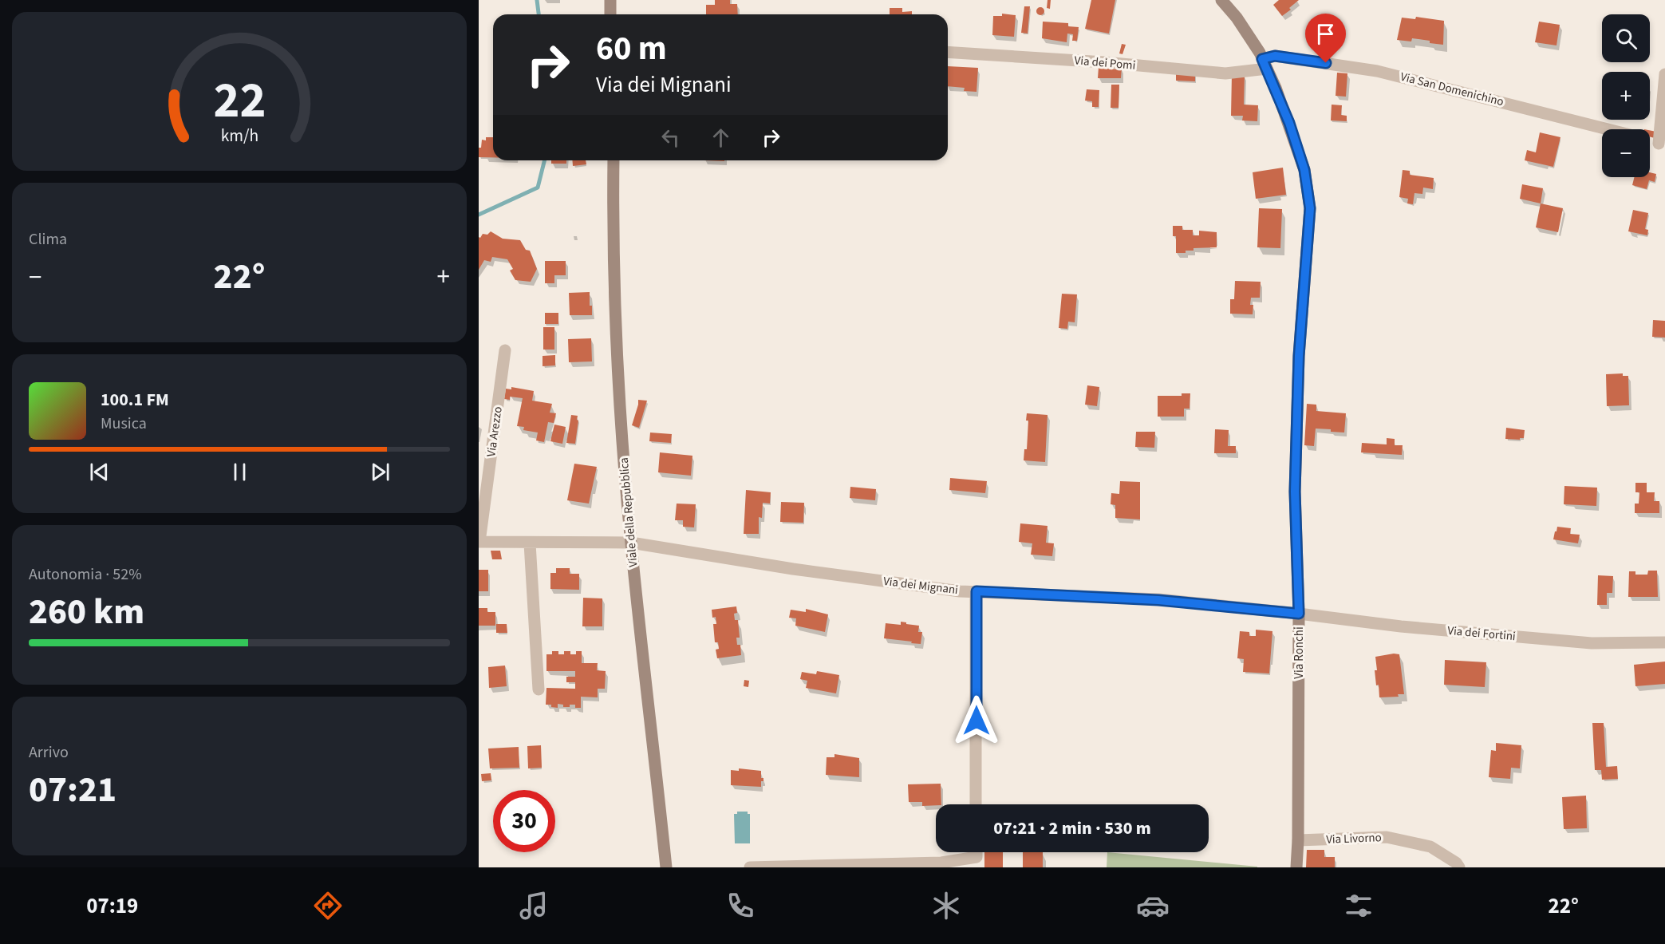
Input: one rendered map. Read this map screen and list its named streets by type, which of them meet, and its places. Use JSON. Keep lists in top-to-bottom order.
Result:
{
  "streets": {
    "street": [
      "Via dei Pomi",
      "Via San Domenichino",
      "Via Arezzo",
      "Viale della Repubblica",
      "Via dei Mignani",
      "Via dei Fortini",
      "Via Ronchi",
      "Via Livorno"
    ]
  },
  "crossings": [
    ["Via dei Pomi", "Via San Domenichino"],
    ["Via dei Pomi", "Via Ronchi"],
    ["Via San Domenichino", "Via Ronchi"],
    ["Via Arezzo", "Viale della Repubblica"],
    ["Via Arezzo", "Via dei Mignani"],
    ["Viale della Repubblica", "Via dei Mignani"],
    ["Via dei Mignani", "Via dei Fortini"],
    ["Via dei Mignani", "Via Ronchi"],
    ["Via dei Fortini", "Via Ronchi"],
    ["Via Ronchi", "Via Livorno"]
  ],
  "page": {
    "map_buttons": ["+", "−"],
    "turn": ["60 m", "Via dei Mignani"],
    "tile": [
      "Clima",
      ["Autonomia · 52%", "260 km"],
      ["Arrivo", "07:21"]
    ],
    "heat": ["−", "22°", "+"],
    "song": ["100.1 FM", "Musica"],
    "limit": "30",
    "trip": "07:21 · 2 min · 530 m",
    "tabs": ["07:19", "22°"],
    "gauge": ["22", "km/h"]
  }
}
